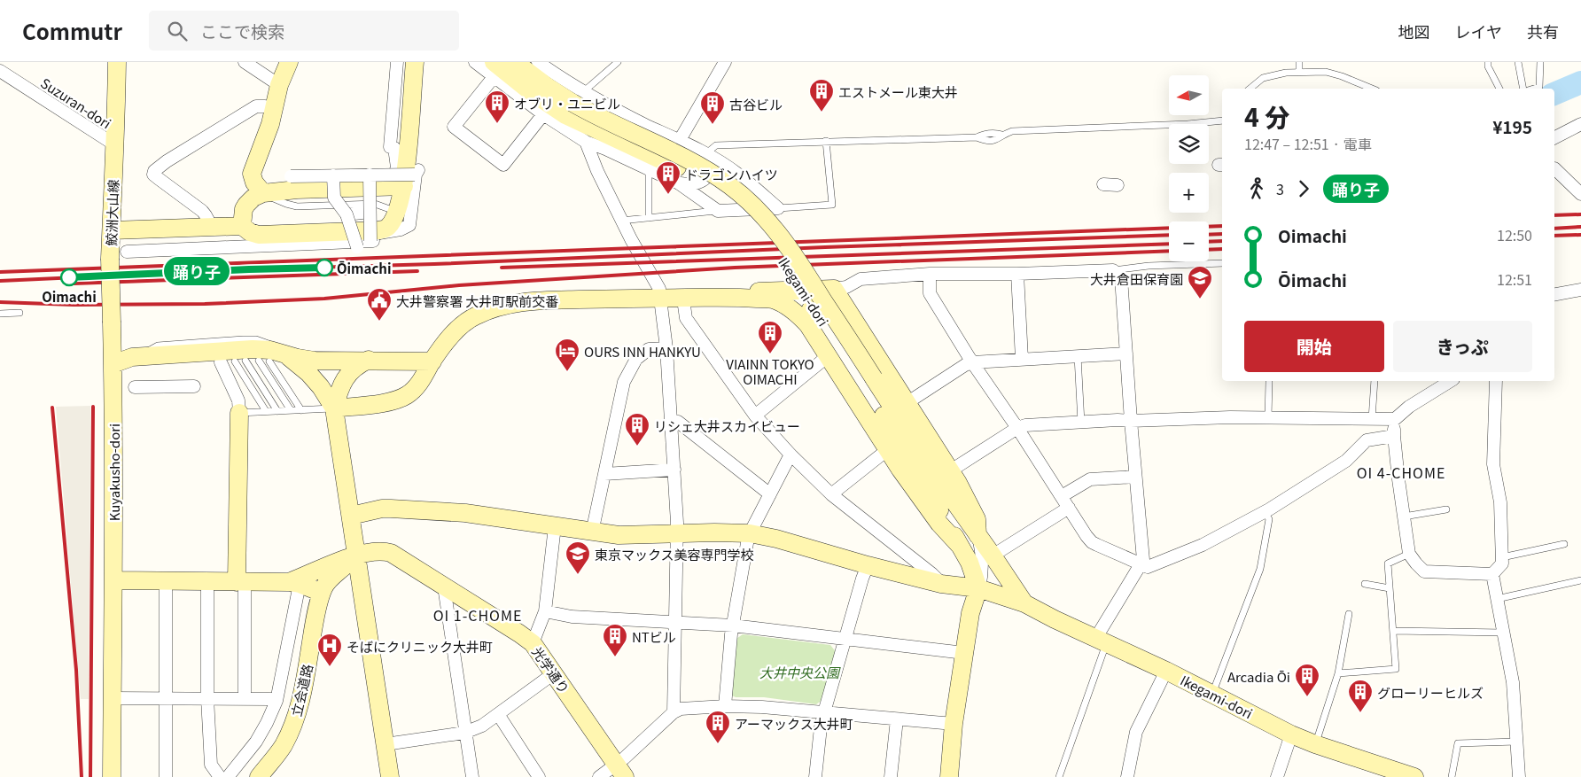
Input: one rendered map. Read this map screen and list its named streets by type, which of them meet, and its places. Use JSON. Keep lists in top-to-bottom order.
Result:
{
  "streets": {
    "street": [
      "Suzuran-dori",
      "鮫洲大山線",
      "Ikegami-dori",
      "Kuyakusho-dori",
      "光学通り",
      "立会道路"
    ]
  },
  "crossings": [
    ["Suzuran-dori", "鮫洲大山線"],
    ["鮫洲大山線", "Kuyakusho-dori"]
  ],
  "districts": ["OI 4-CHOME", "OI 1-CHOME"],
  "parks": ["大井中央公園"],
  "places": {
    "building": [
      "エストメール東大井",
      "オブリ・ユニビル",
      "古谷ビル",
      "ドラゴンハイツ",
      "VIAINN TOKYO OIMACHI",
      "リシェ大井スカイビュー",
      "NTビル",
      "Arcadia Ōi",
      "グローリーヒルズ",
      "アーマックス大井町"
    ],
    "other": ["Ōimachi", "Oimachi"],
    "school or university": ["大井倉田保育園", "東京マックス美容専門学校"],
    "public building": ["大井警察署 大井町駅前交番"],
    "hotel": ["OURS INN HANKYU"],
    "hospital": ["そばにクリニック大井町"]
  },
  "north": "left",
  "page": {
    "header": "Commutr",
    "search": "ここで検索",
    "nav": ["地図", "レイヤ", "共有"],
    "on_map": "踊り子",
    "map_buttons": ["+", "−"],
    "heading": ["4 分", "12:47 – 12:51 · 電車", "¥195"],
    "legs": ["3", "踊り子"],
    "list": [
      {
        "name": "Oimachi",
        "value": "12:50"
      },
      {
        "name": "Ōimachi",
        "value": "12:51"
      }
    ],
    "buttons": ["開始", "きっぷ"]
  }
}
